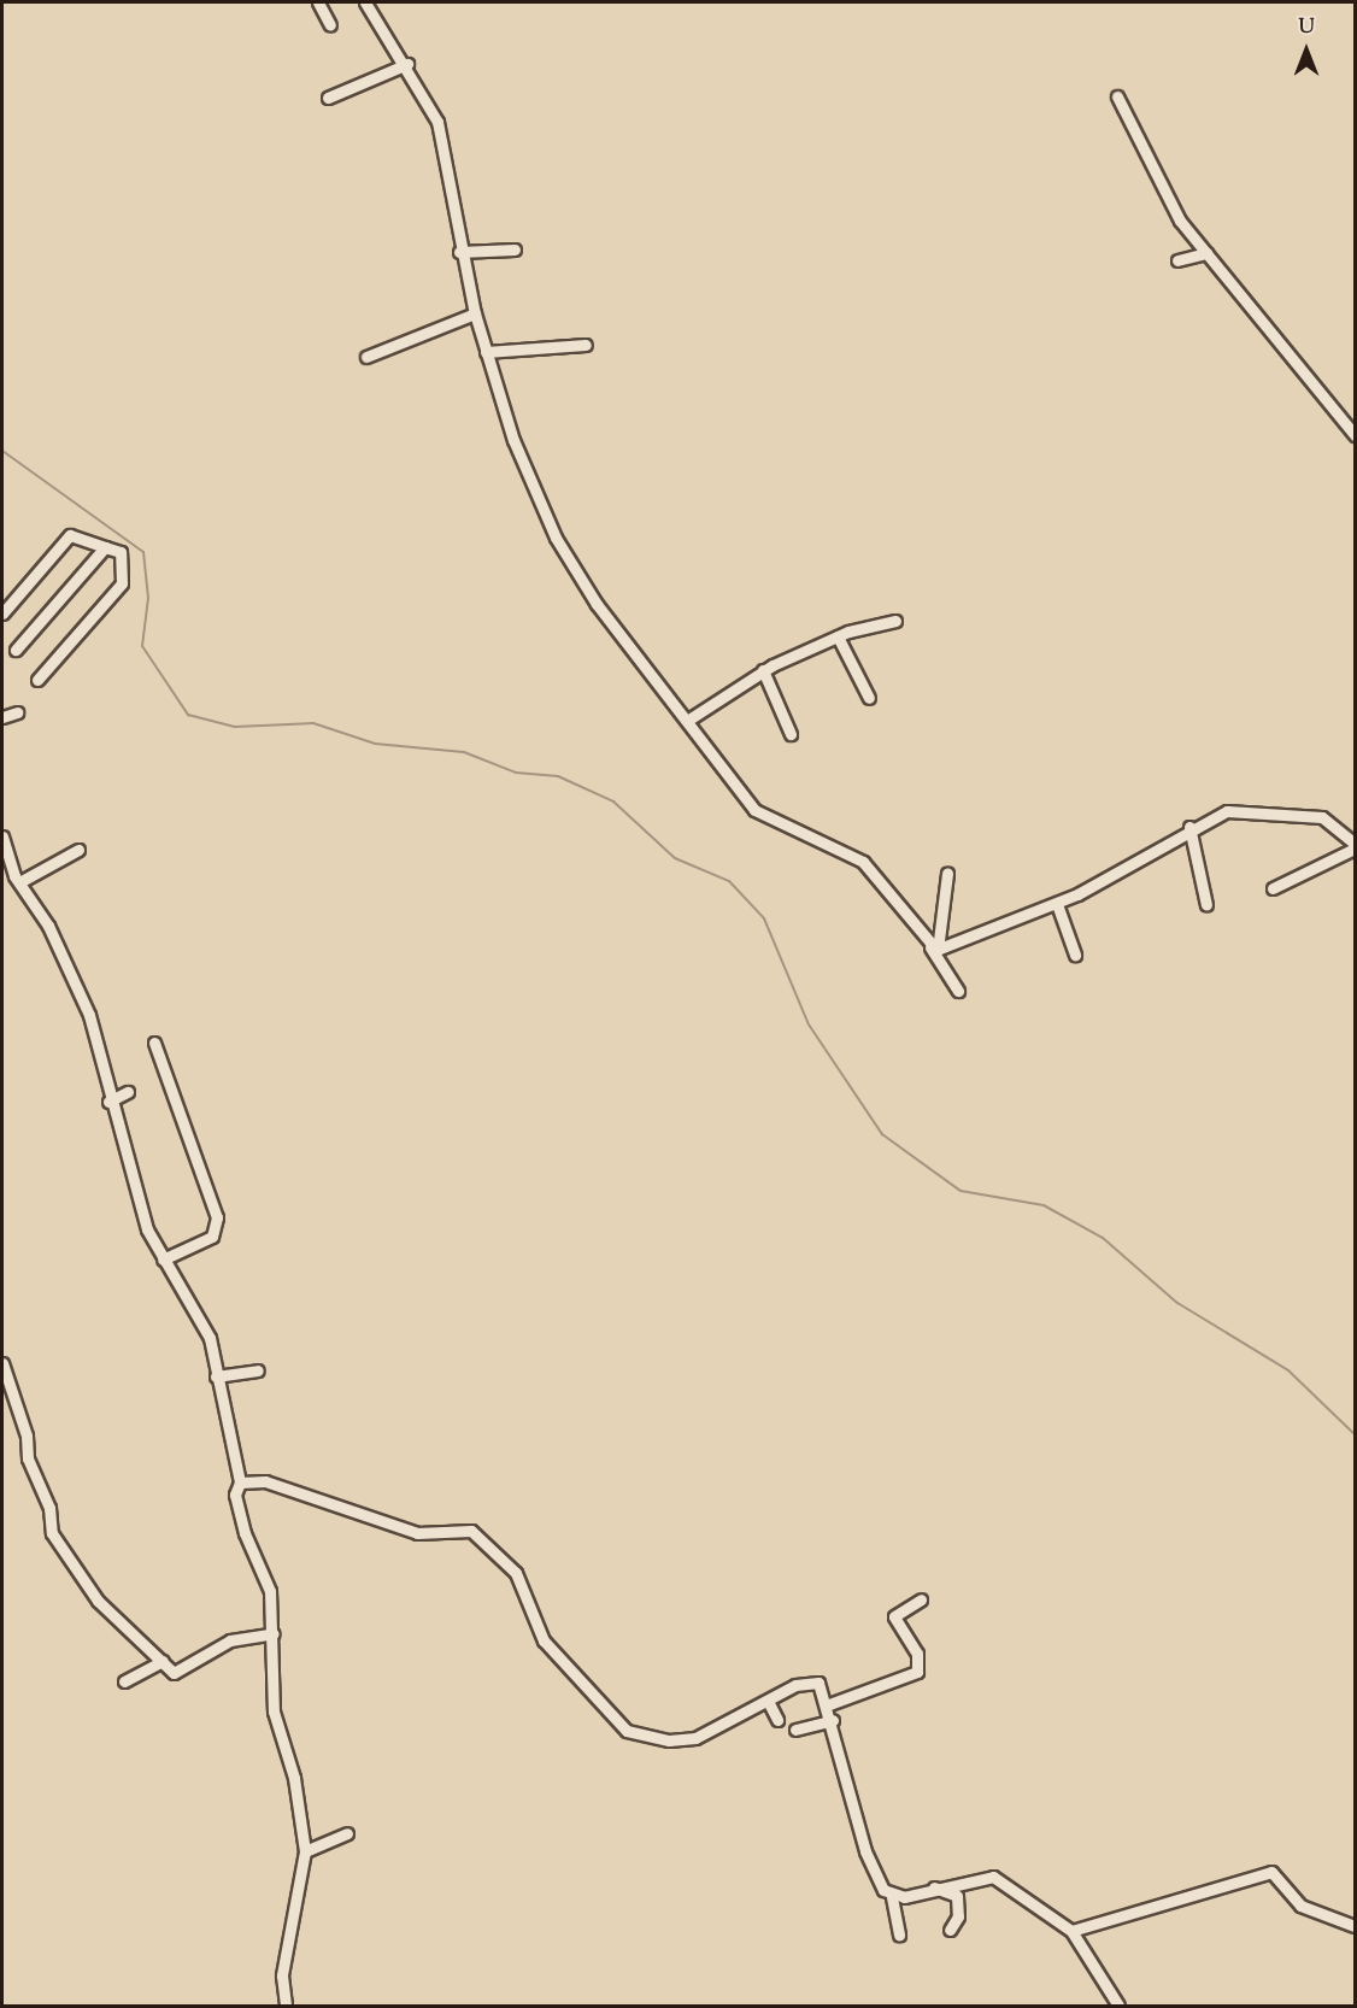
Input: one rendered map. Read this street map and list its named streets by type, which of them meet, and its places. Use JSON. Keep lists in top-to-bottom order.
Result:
{
  "north": "top"
}
